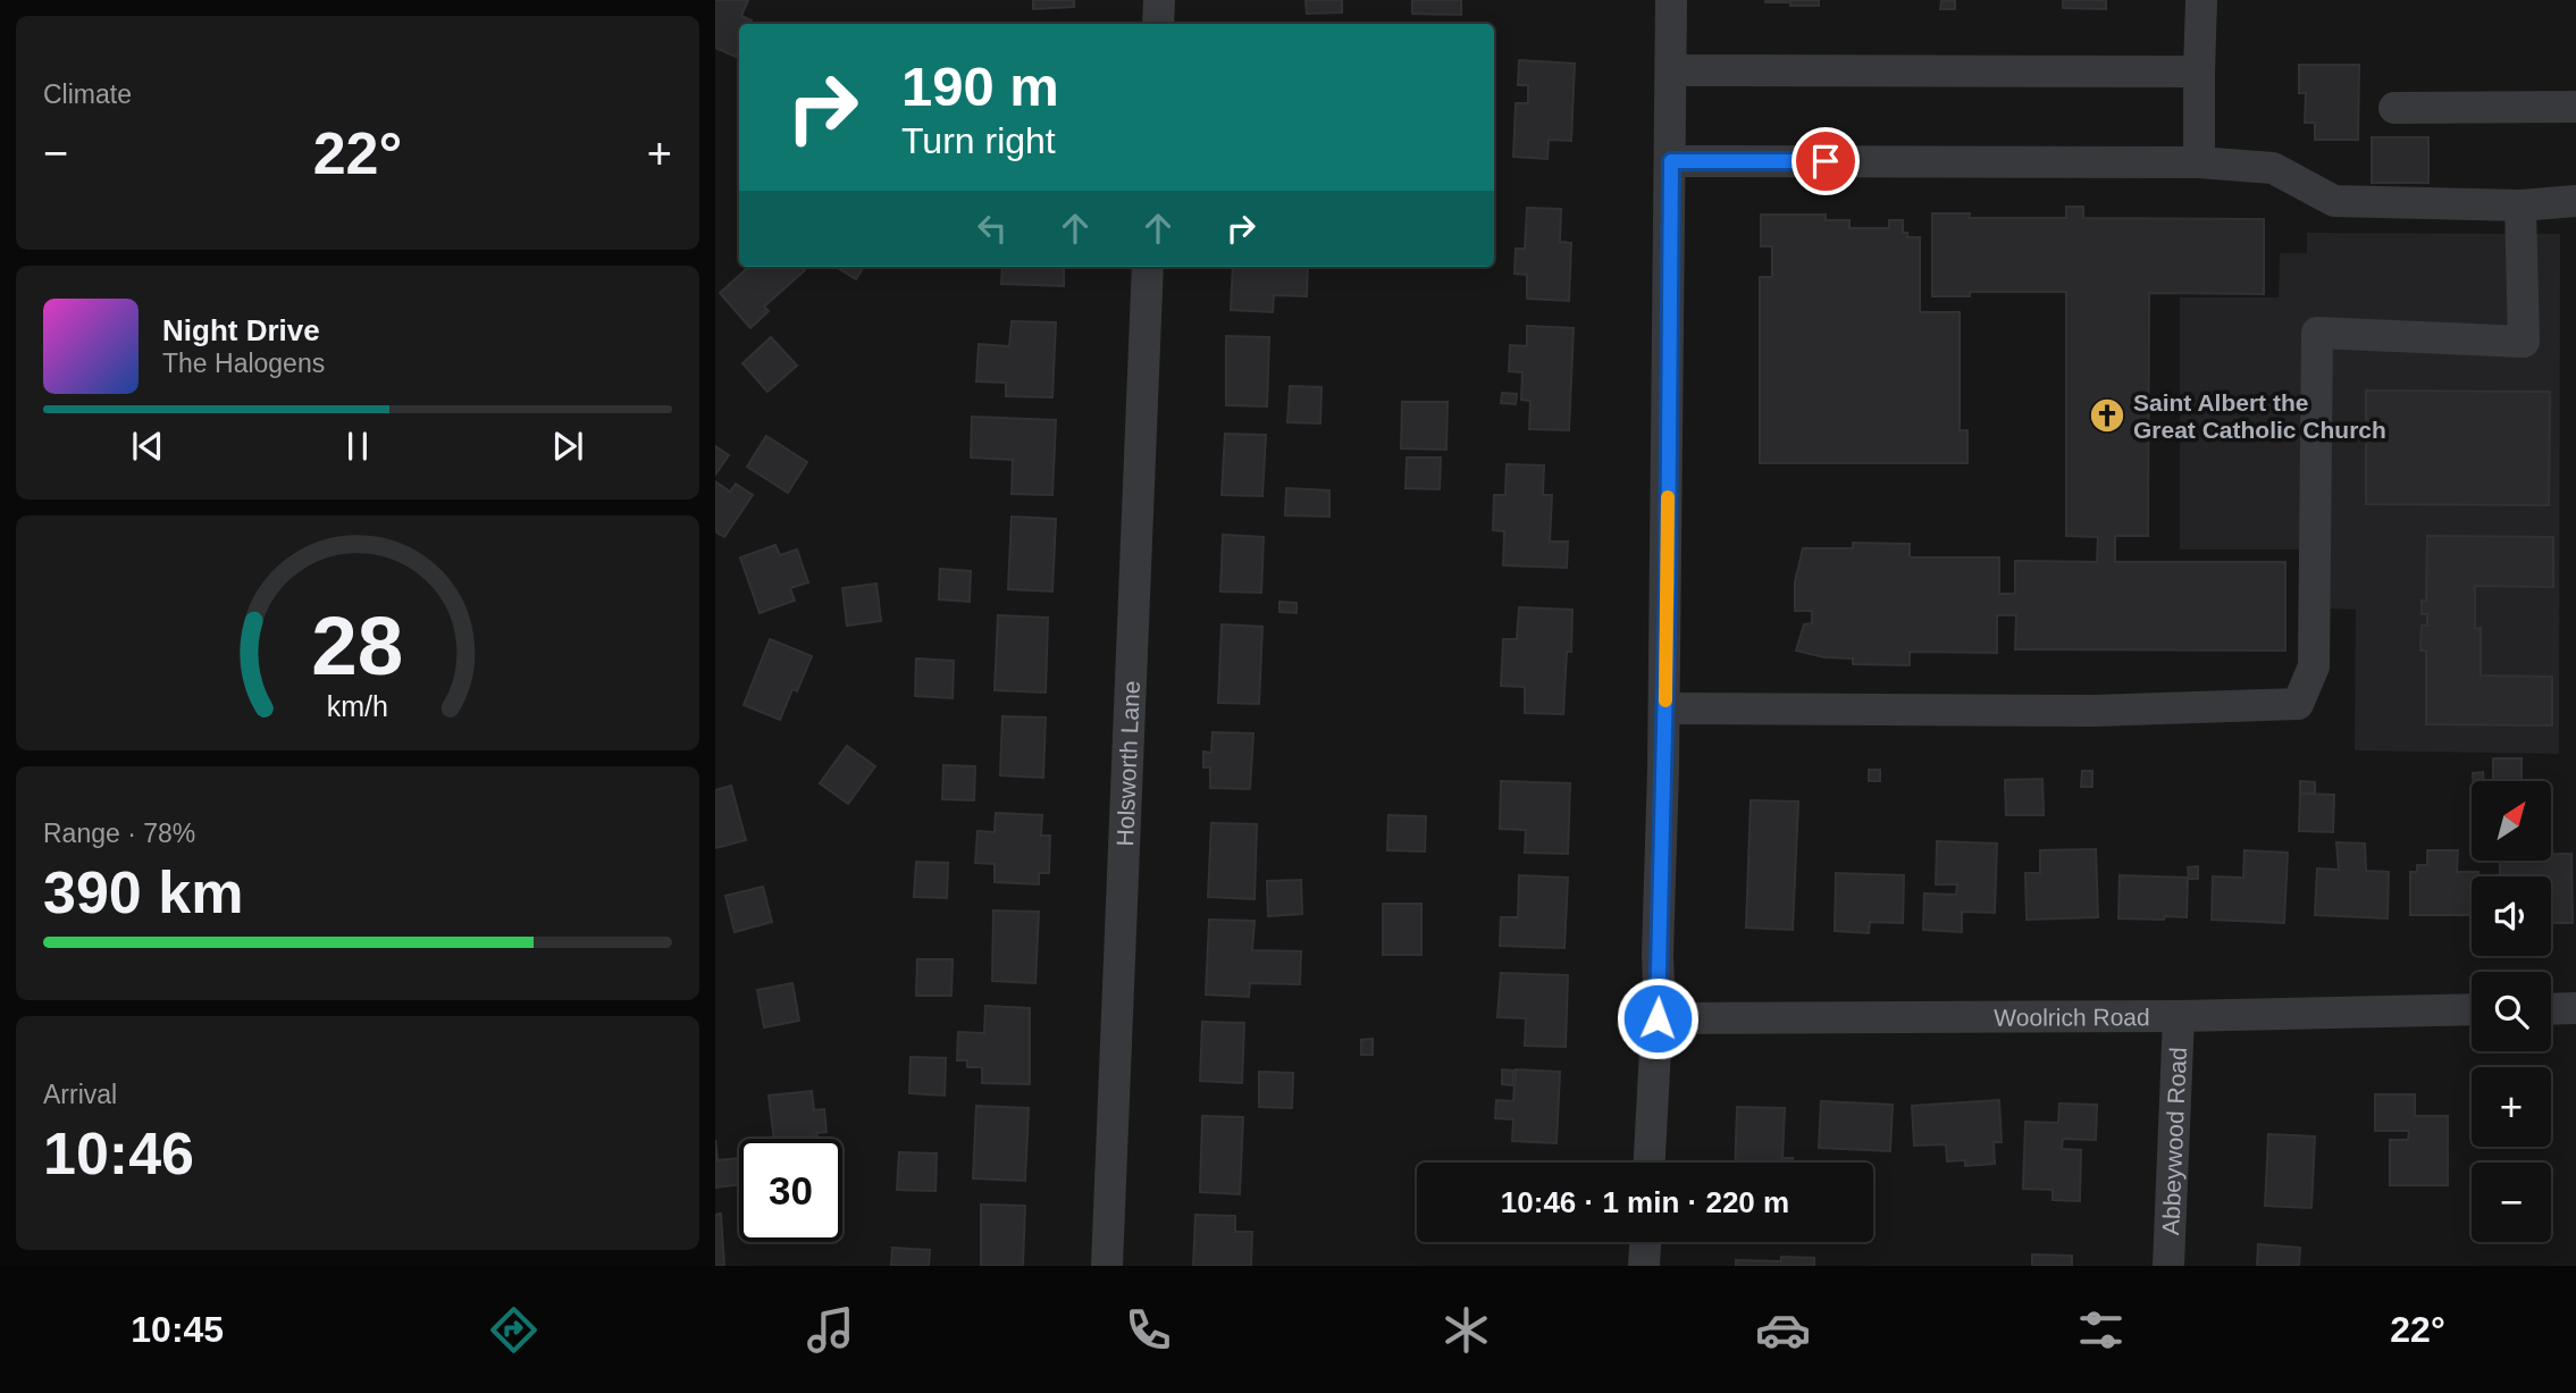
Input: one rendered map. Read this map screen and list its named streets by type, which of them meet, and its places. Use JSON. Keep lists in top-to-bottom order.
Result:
{
  "streets": {
    "street": ["Holsworth Lane", "Woolrich Road", "Abbeywood Road"]
  },
  "crossings": [
    ["Woolrich Road", "Abbeywood Road"]
  ],
  "places": {
    "church": ["Saint Albert the Great Catholic Church"]
  },
  "north": "top right",
  "page": {
    "tile": [
      "Climate",
      ["Range · 78%", "390 km"],
      ["Arrival", "10:46"]
    ],
    "turn": ["190 m", "Turn right"],
    "heat": ["−", "22°", "+"],
    "song": ["Night Drive", "The Halogens"],
    "map_buttons": ["+", "−"],
    "limit": "30",
    "trip": "10:46 · 1 min · 220 m",
    "tabs": ["10:45", "22°"],
    "gauge": ["28", "km/h"]
  }
}
